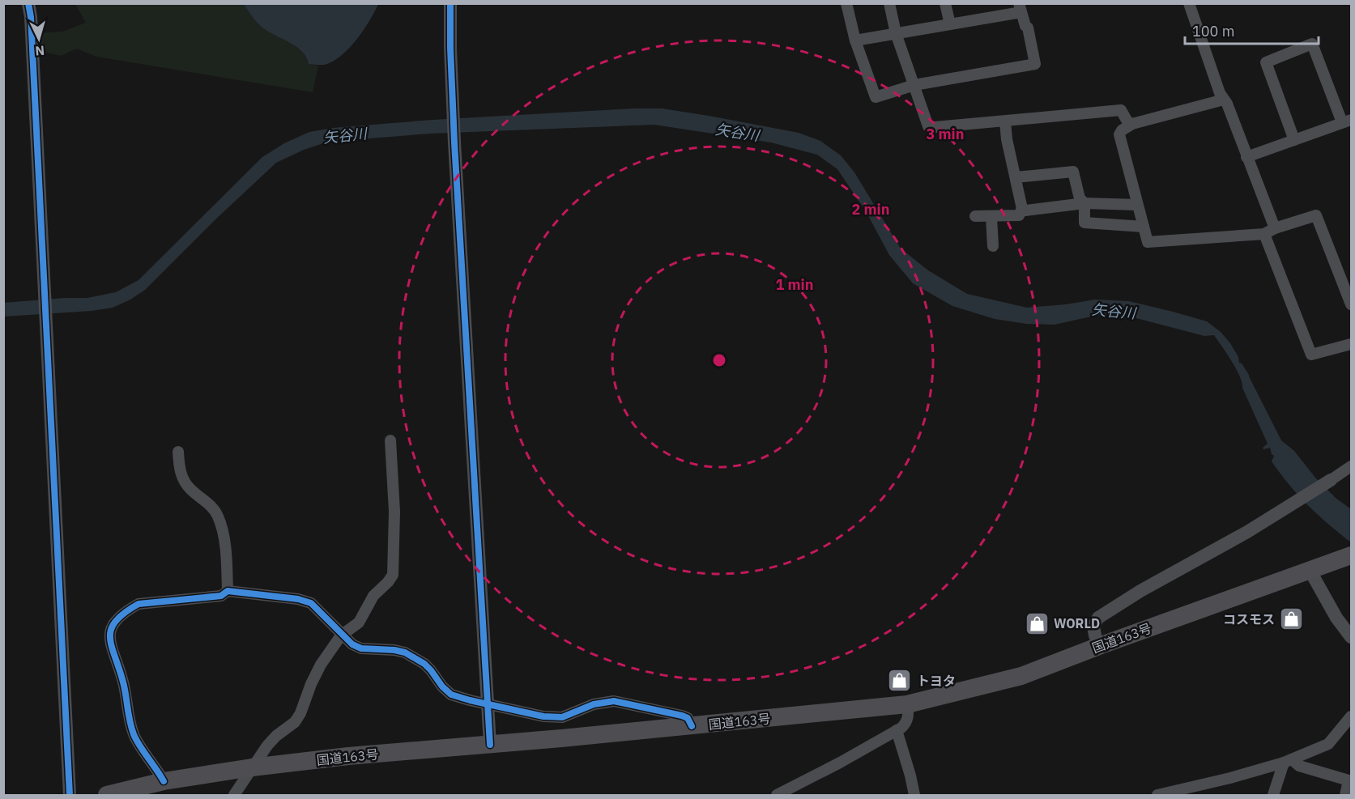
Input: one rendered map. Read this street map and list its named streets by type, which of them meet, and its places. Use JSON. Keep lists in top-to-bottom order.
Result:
{
  "streets": {
    "highway": ["国道163号"]
  },
  "water": ["矢谷川"],
  "places": {
    "shop": ["コスモス", "WORLD", "トヨタ"]
  },
  "scale_bar": "100 m",
  "north": "bottom",
  "rings": ["3 min", "2 min", "1 min"]
}
